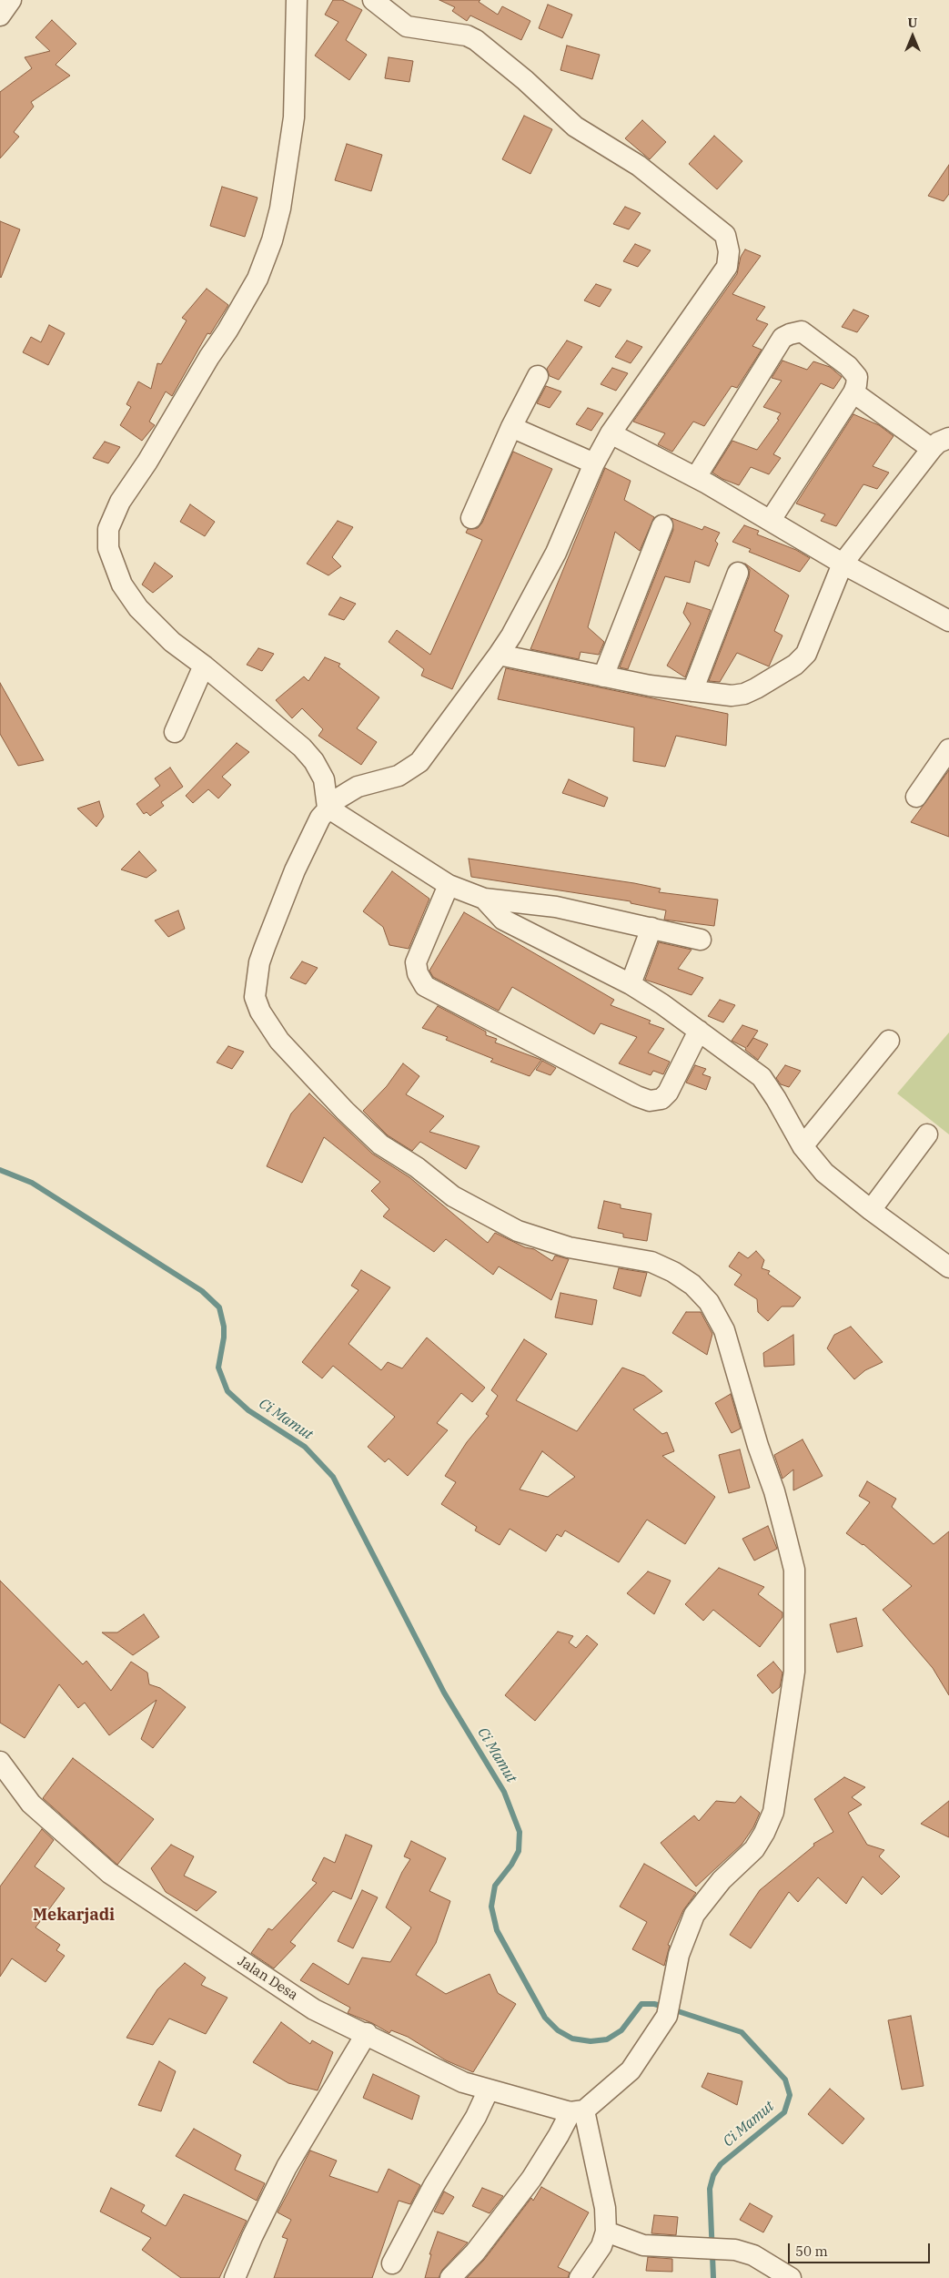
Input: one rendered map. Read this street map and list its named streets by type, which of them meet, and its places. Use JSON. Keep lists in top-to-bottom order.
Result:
{
  "streets": {
    "street": ["Jalan Desa"]
  },
  "districts": ["Mekarjadi"],
  "water": ["Ci Mamut"],
  "scale_bar": "50 m",
  "north": "top"
}
